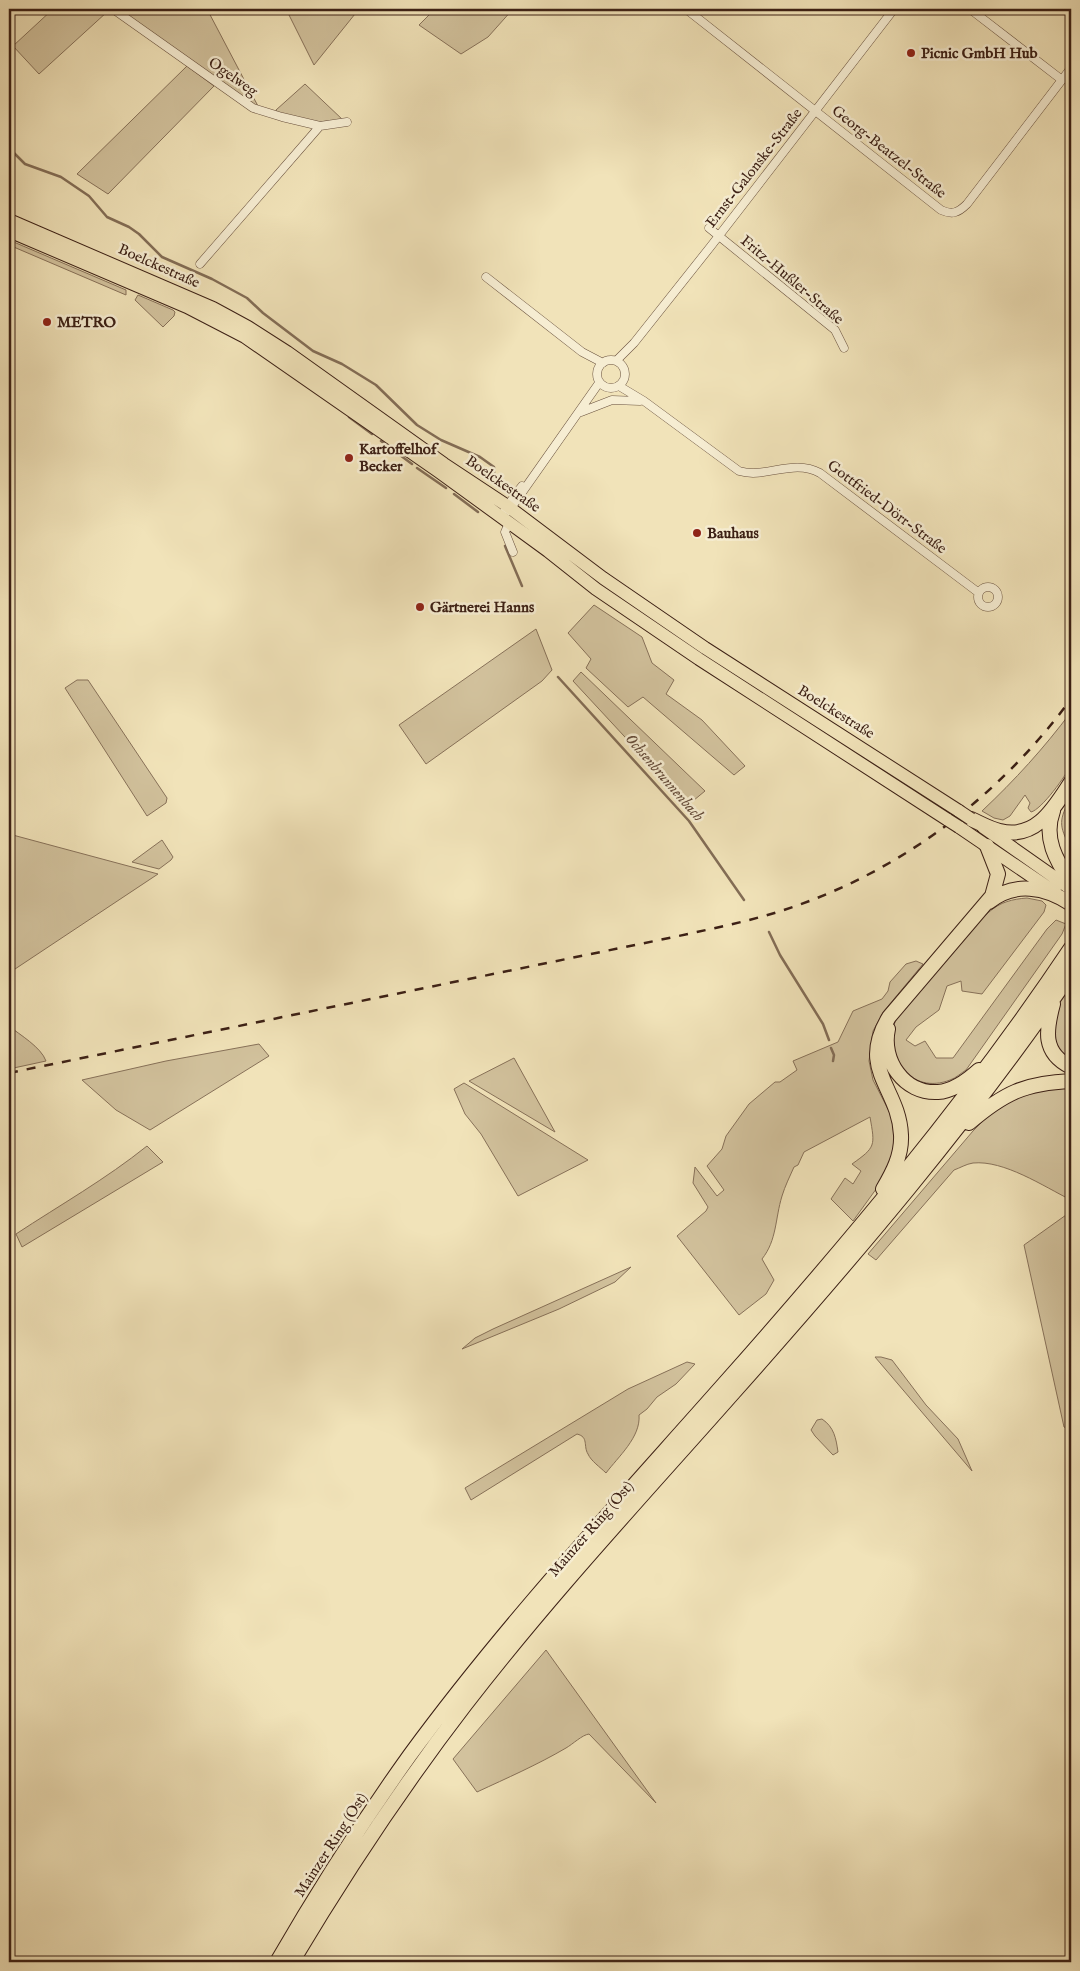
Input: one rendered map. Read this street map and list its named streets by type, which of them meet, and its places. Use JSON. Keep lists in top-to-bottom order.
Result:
{
  "streets": {
    "highway": ["Mainzer Ring (Ost)"],
    "main road": ["Boelckestraße"],
    "street": [
      "Ogelweg",
      "Georg-Beatzel-Straße",
      "Ernst-Galonske-Straße",
      "Fritz-Hußler-Straße",
      "Gottfried-Dörr-Straße"
    ]
  },
  "crossings": [
    ["Georg-Beatzel-Straße", "Ernst-Galonske-Straße"],
    ["Ernst-Galonske-Straße", "Fritz-Hußler-Straße"],
    ["Ernst-Galonske-Straße", "Gottfried-Dörr-Straße"]
  ],
  "water": ["Ochsenbrunnenbach"],
  "places": [
    "Picnic GmbH Hub",
    "METRO",
    "Kartoffelhof Becker",
    "Bauhaus",
    "Gärtnerei Hanns"
  ]
}
